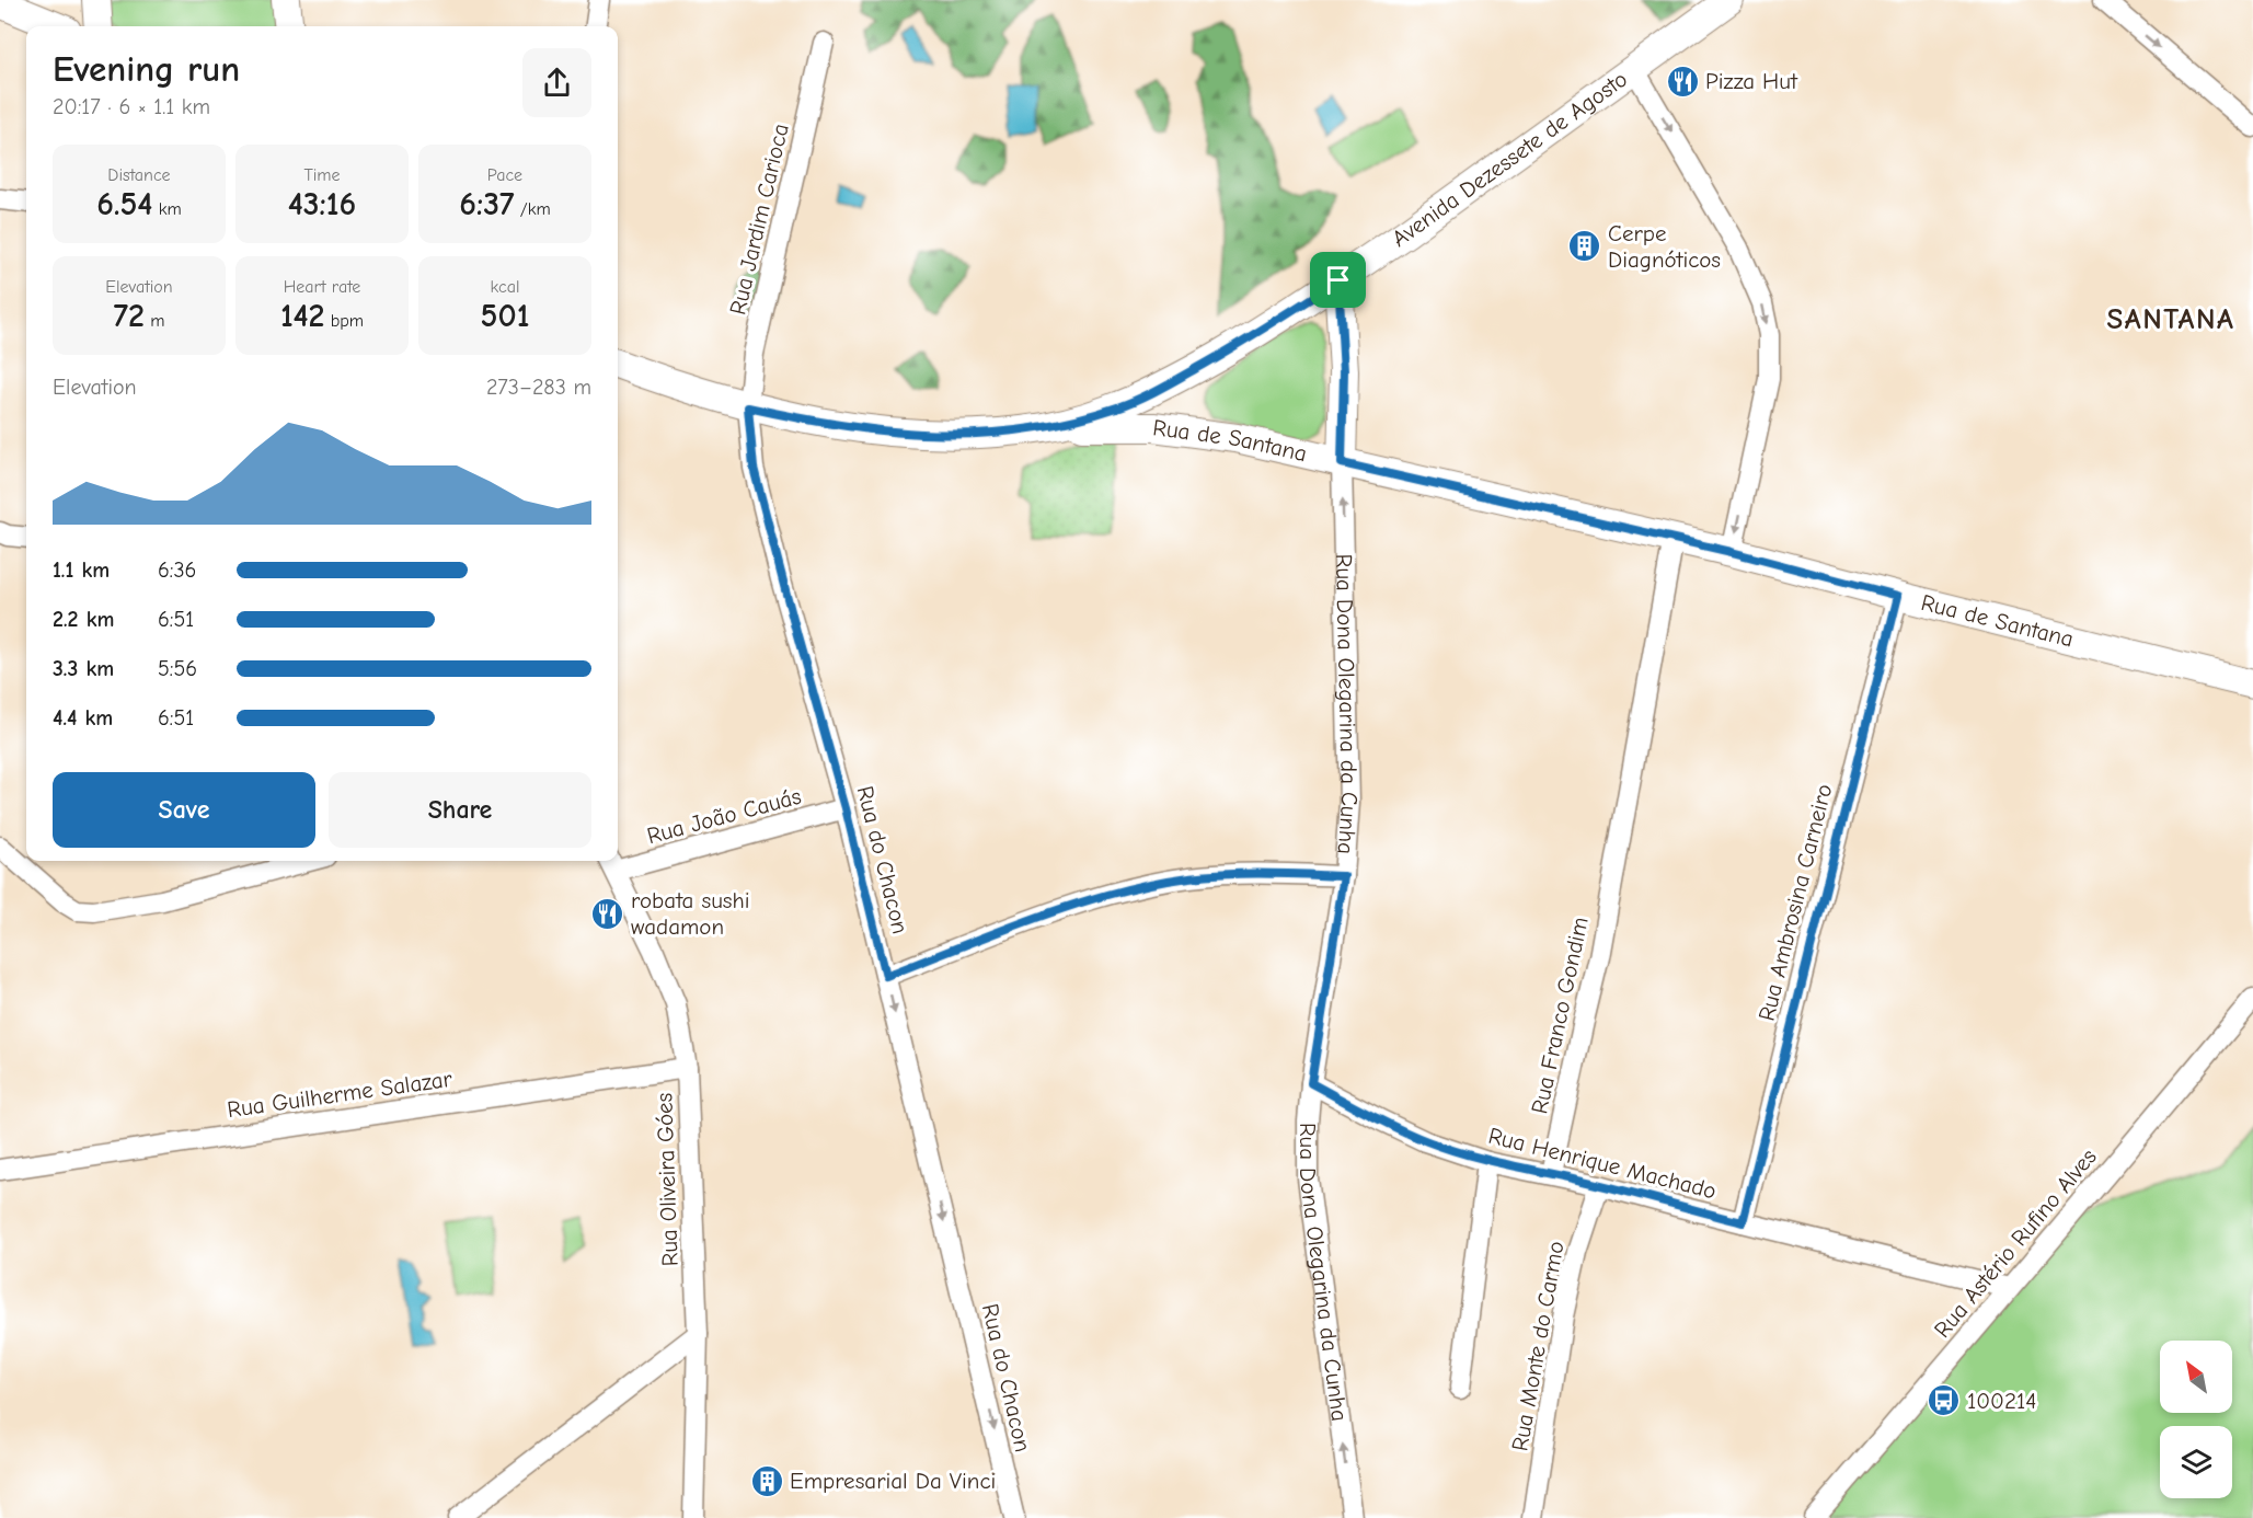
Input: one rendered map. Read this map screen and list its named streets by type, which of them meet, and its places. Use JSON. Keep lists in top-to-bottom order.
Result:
{
  "streets": {
    "street": [
      "Avenida Dezessete de Agosto",
      "Rua Jardim Carioca",
      "Rua de Santana",
      "Rua Dona Olegarina da Cunha",
      "Rua João Cauás",
      "Rua do Chacon",
      "Rua Ambrosina Carneiro",
      "Rua Franco Gondim",
      "Rua Guilherme Salazar",
      "Rua Henrique Machado",
      "Rua Oliveira Góes",
      "Rua Astério Rufino Alves",
      "Rua Monte do Carmo"
    ]
  },
  "crossings": [
    ["Avenida Dezessete de Agosto", "Rua Jardim Carioca"],
    ["Avenida Dezessete de Agosto", "Rua de Santana"],
    ["Avenida Dezessete de Agosto", "Rua Dona Olegarina da Cunha"],
    ["Avenida Dezessete de Agosto", "Rua do Chacon"],
    ["Rua Jardim Carioca", "Rua do Chacon"],
    ["Rua de Santana", "Rua Dona Olegarina da Cunha"],
    ["Rua de Santana", "Rua Ambrosina Carneiro"],
    ["Rua de Santana", "Rua Franco Gondim"],
    ["Rua Dona Olegarina da Cunha", "Rua Henrique Machado"],
    ["Rua João Cauás", "Rua do Chacon"],
    ["Rua João Cauás", "Rua Oliveira Góes"],
    ["Rua Ambrosina Carneiro", "Rua Henrique Machado"],
    ["Rua Franco Gondim", "Rua Henrique Machado"],
    ["Rua Guilherme Salazar", "Rua Oliveira Góes"],
    ["Rua Henrique Machado", "Rua Astério Rufino Alves"],
    ["Rua Henrique Machado", "Rua Monte do Carmo"]
  ],
  "one_way": ["Rua Dona Olegarina da Cunha", "Rua do Chacon"],
  "districts": ["SANTANA"],
  "places": {
    "restaurant": ["Pizza Hut", "robata sushi wadamon"],
    "building": ["Cerpe Diagnóticos", "Empresarial Da Vinci"],
    "bus stop": ["100214"]
  },
  "north": "top left",
  "page": {
    "heading": ["Evening run", "20:17 · 6 × 1.1 km"],
    "stats": [
      ["Distance", "6.54 km"],
      ["Time", "43:16"],
      ["Pace", "6:37 /km"],
      ["Elevation", "72 m"],
      ["Heart rate", "142 bpm"],
      ["kcal", "501"]
    ],
    "chart": ["Elevation", "273–283 m"],
    "list": [
      {
        "name": "1.1 km",
        "note": "6:36"
      },
      {
        "name": "2.2 km",
        "note": "6:51"
      },
      {
        "name": "3.3 km",
        "note": "5:56"
      },
      {
        "name": "4.4 km",
        "note": "6:51"
      }
    ],
    "buttons": ["Save", "Share"]
  }
}
